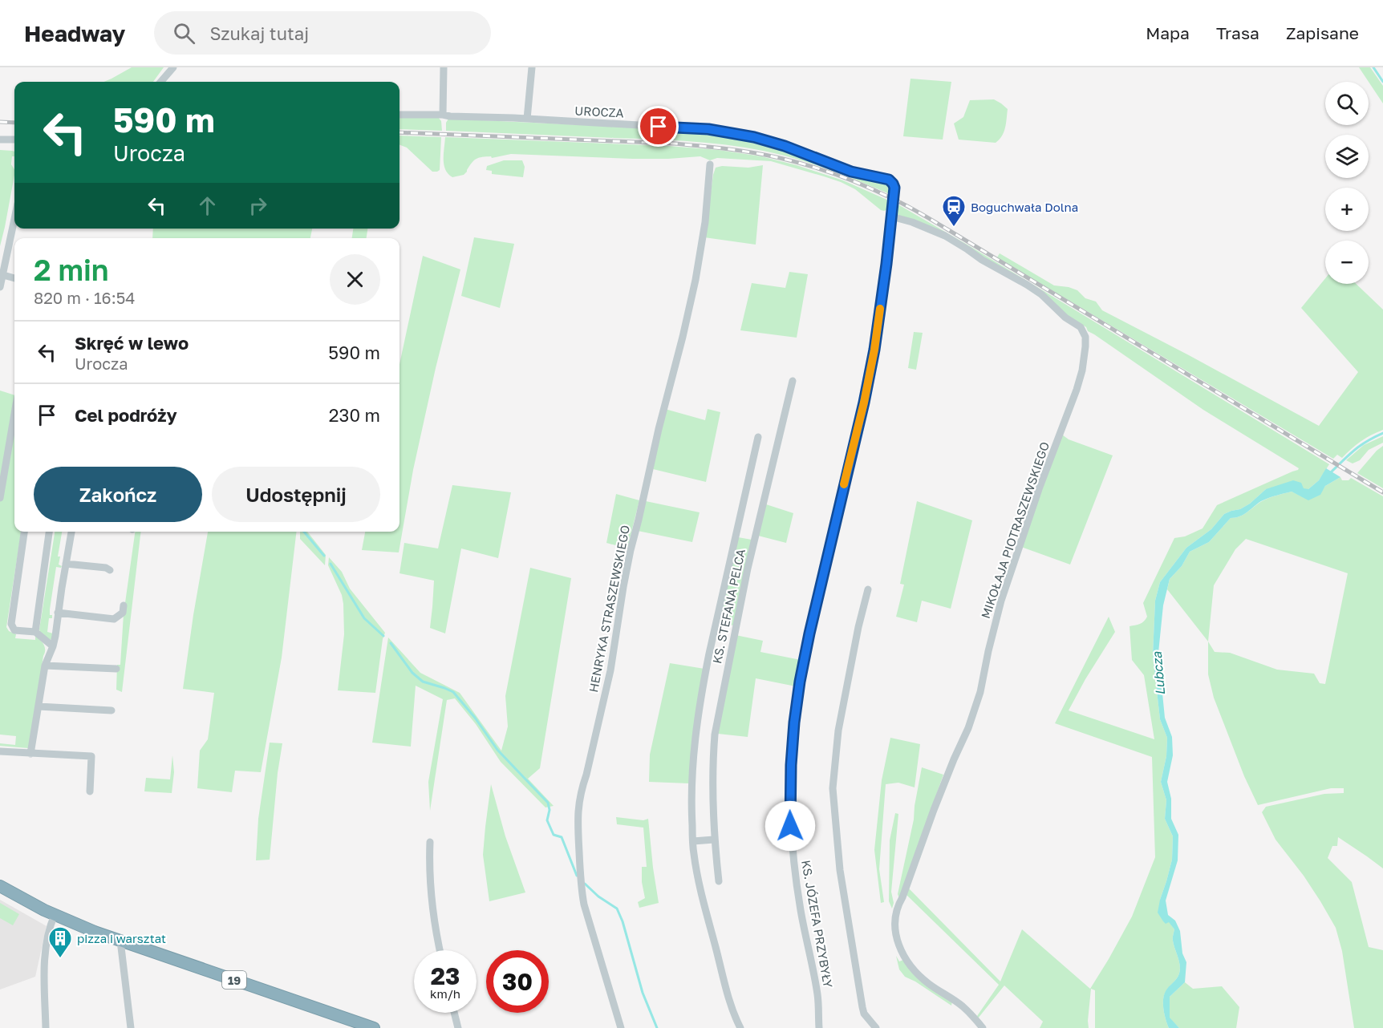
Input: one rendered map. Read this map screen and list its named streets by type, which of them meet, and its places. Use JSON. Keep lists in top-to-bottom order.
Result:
{
  "streets": {
    "highway": ["19"],
    "street": [
      "UROCZA",
      "MIKOŁAJA PIOTRASZEWSKIEGO",
      "KS. STEFANA PELCA",
      "HENRYKA STRASZEWSKIEGO",
      "KS. JÓZEFA PRZYBYŁY"
    ]
  },
  "crossings": [
    ["UROCZA", "KS. JÓZEFA PRZYBYŁY"],
    ["MIKOŁAJA PIOTRASZEWSKIEGO", "KS. JÓZEFA PRZYBYŁY"]
  ],
  "water": ["Lubcza"],
  "places": {
    "station": ["Boguchwała Dolna"],
    "building": ["pizza i warsztat"]
  },
  "page": {
    "header": "Headway",
    "search": "Szukaj tutaj",
    "nav": ["Mapa", "Trasa", "Zapisane"],
    "map_buttons": ["+", "−"],
    "turn": ["590 m", "Urocza"],
    "heading": ["2 min", "820 m · 16:54"],
    "list": [
      {
        "name": "Skręć w lewo",
        "note": "Urocza",
        "value": "590 m"
      },
      {
        "name": "Cel podróży",
        "value": "230 m"
      }
    ],
    "buttons": ["Zakończ", "Udostępnij"],
    "speed": "23 km/h",
    "limit": "30"
  }
}
